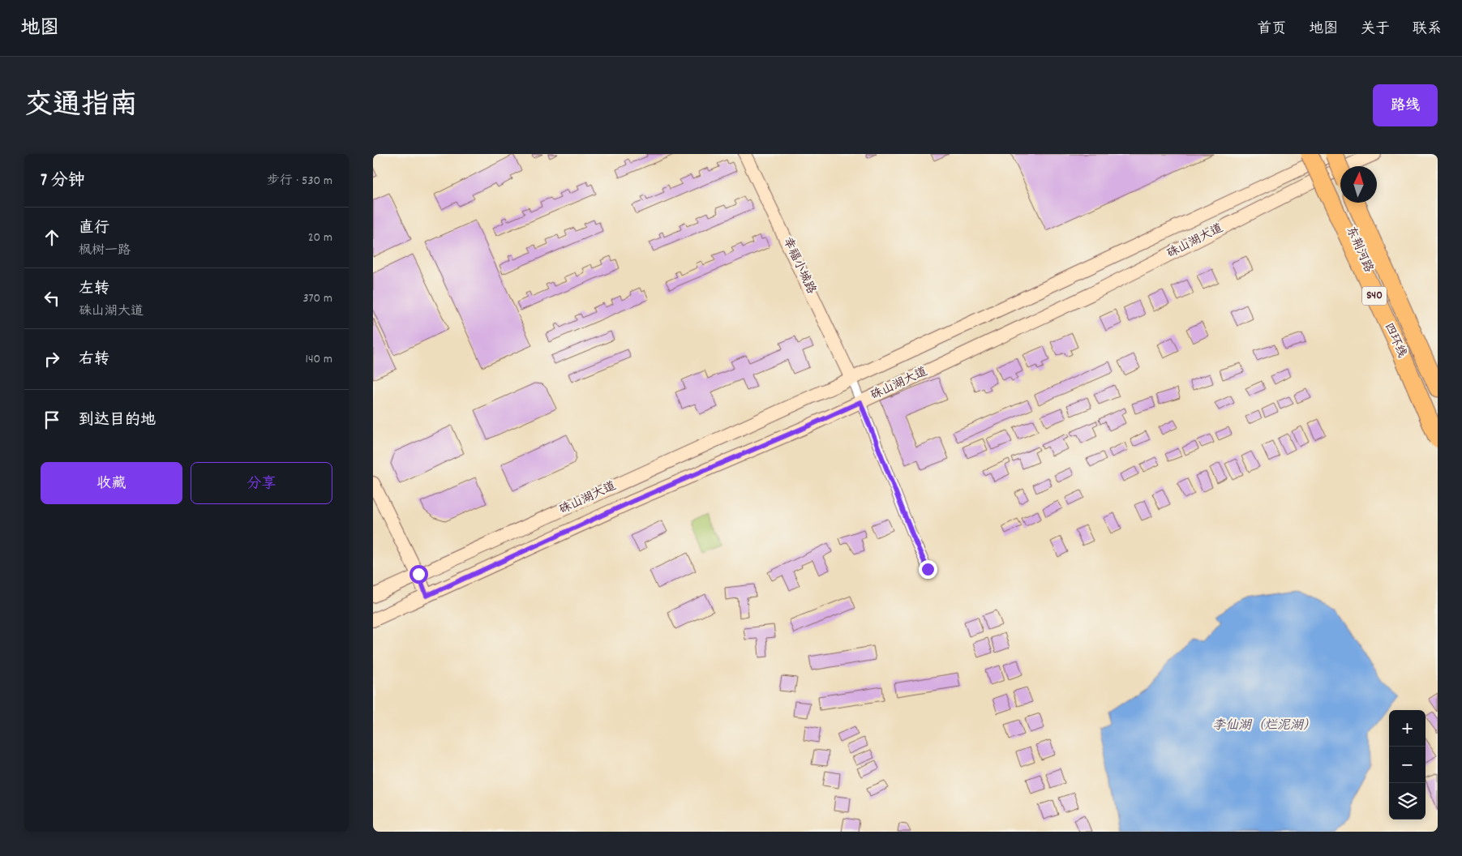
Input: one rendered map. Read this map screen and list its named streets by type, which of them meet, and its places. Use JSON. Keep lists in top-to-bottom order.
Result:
{
  "streets": {
    "highway": ["S40", "四环线"],
    "main road": ["硃山湖大道", "东荆河路", "幸福小城路"]
  },
  "crossings": [
    ["硃山湖大道", "东荆河路"],
    ["硃山湖大道", "幸福小城路"],
    ["硃山湖大道", "四环线"],
    ["东荆河路", "四环线"]
  ],
  "water": ["李仙湖（烂泥湖）"],
  "north": "top",
  "page": {
    "header": "地图",
    "nav": [
      "首页",
      "地图",
      "关于",
      "联系"
    ],
    "title": "交通指南",
    "buttons": [
      "路线",
      ["收藏", "分享"]
    ],
    "heading": ["7 分钟", "步行 · 530 m"],
    "list": [
      ["直行", "枫树一路", "20 m"],
      ["左转", "硃山湖大道", "370 m"],
      ["右转", "140 m"],
      "到达目的地"
    ],
    "map_buttons": ["+", "−"]
  }
}
